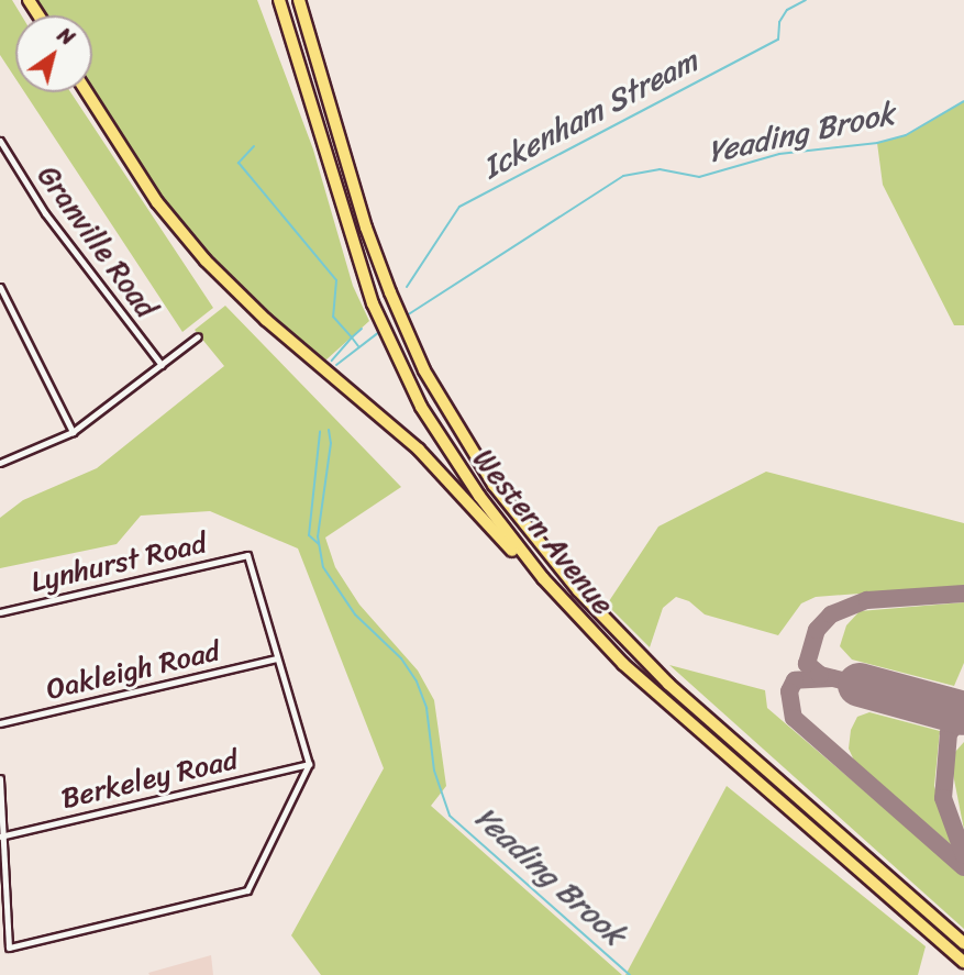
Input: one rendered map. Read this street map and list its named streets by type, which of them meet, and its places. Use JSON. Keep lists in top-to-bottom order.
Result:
{
  "streets": {
    "highway": ["Western Avenue"],
    "street": [
      "Granville Road",
      "Lynhurst Road",
      "Oakleigh Road",
      "Berkeley Road"
    ]
  },
  "crossings": [
    ["Lynhurst Road", "Oakleigh Road"]
  ],
  "water": ["Ickenham Stream", "Yeading Brook"],
  "north": "top right"
}
